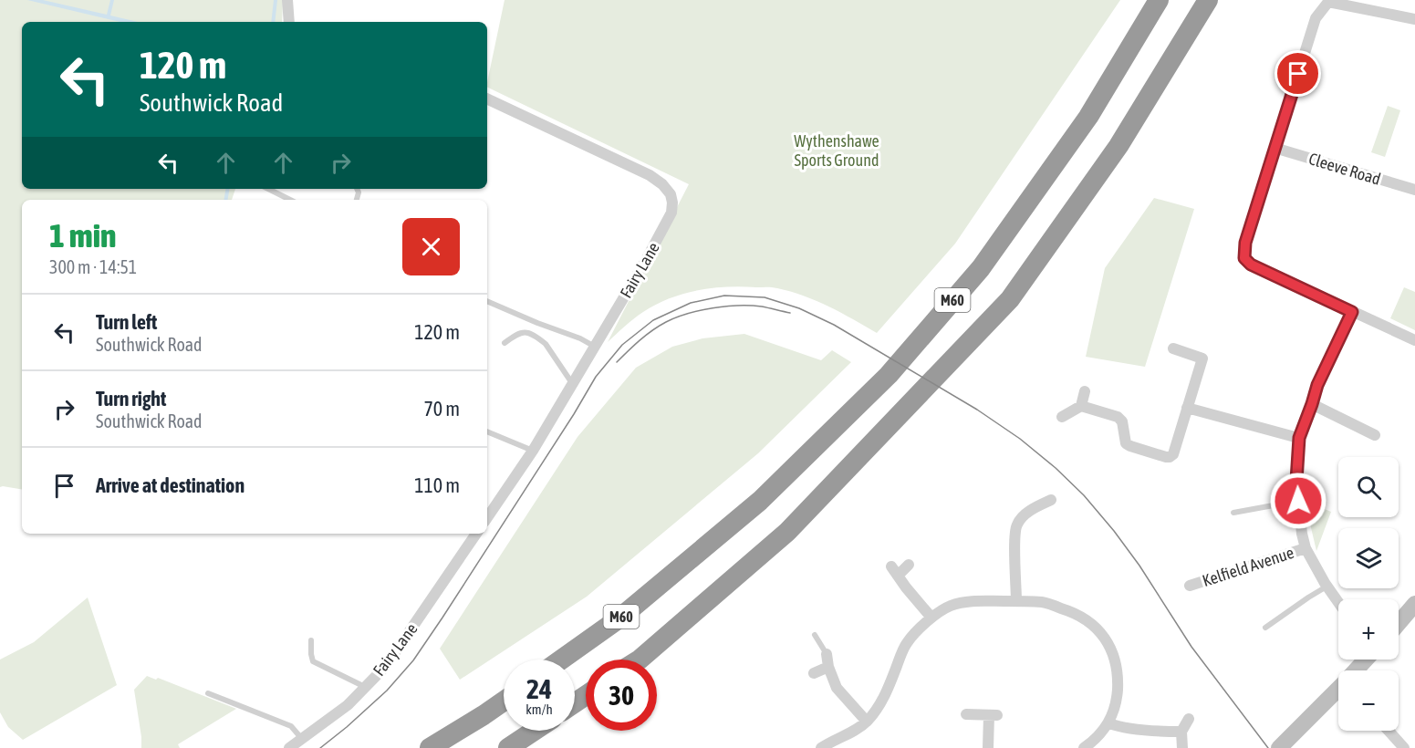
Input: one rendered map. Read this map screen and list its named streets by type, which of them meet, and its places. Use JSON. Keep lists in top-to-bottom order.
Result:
{
  "streets": {
    "highway": ["M60"],
    "street": ["Cleeve Road", "Fairy Lane", "Kelfield Avenue"]
  },
  "parks": ["Wythenshawe Sports Ground"],
  "page": {
    "turn": ["120 m", "Southwick Road"],
    "heading": ["1 min", "300 m · 14:51"],
    "list": [
      {
        "name": "Turn left",
        "note": "Southwick Road",
        "value": "120 m"
      },
      {
        "name": "Turn right",
        "note": "Southwick Road",
        "value": "70 m"
      },
      {
        "name": "Arrive at destination",
        "value": "110 m"
      }
    ],
    "map_buttons": ["+", "−"],
    "speed": "24 km/h",
    "limit": "30"
  }
}
